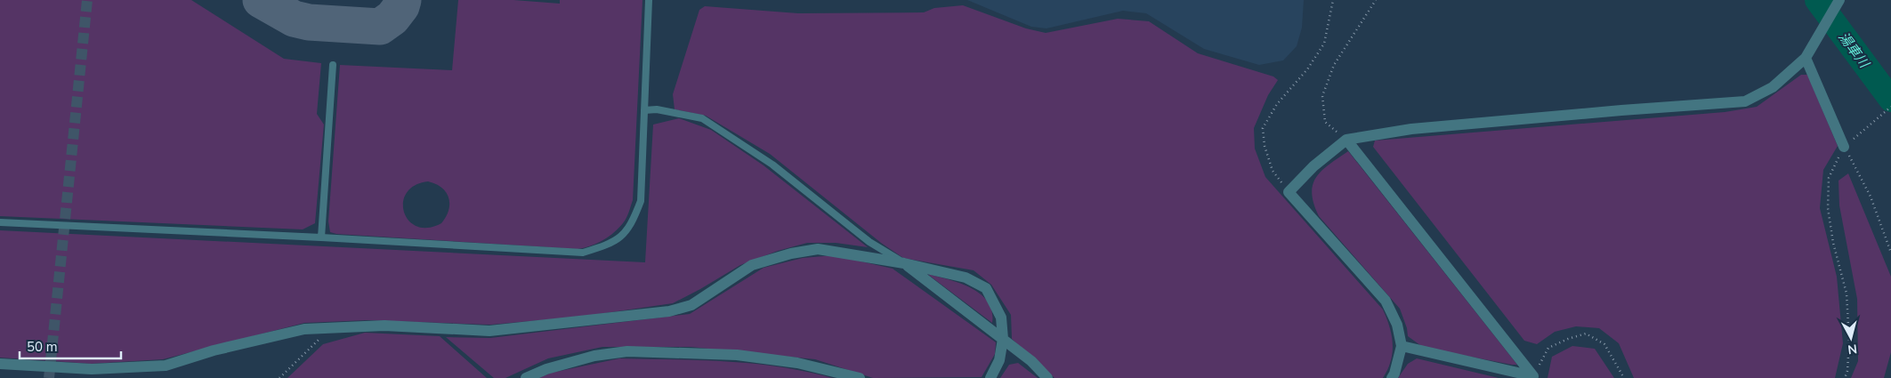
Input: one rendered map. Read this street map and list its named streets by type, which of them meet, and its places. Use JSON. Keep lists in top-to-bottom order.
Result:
{
  "water": ["湯車川"],
  "scale_bar": "50 m",
  "north": "bottom"
}
